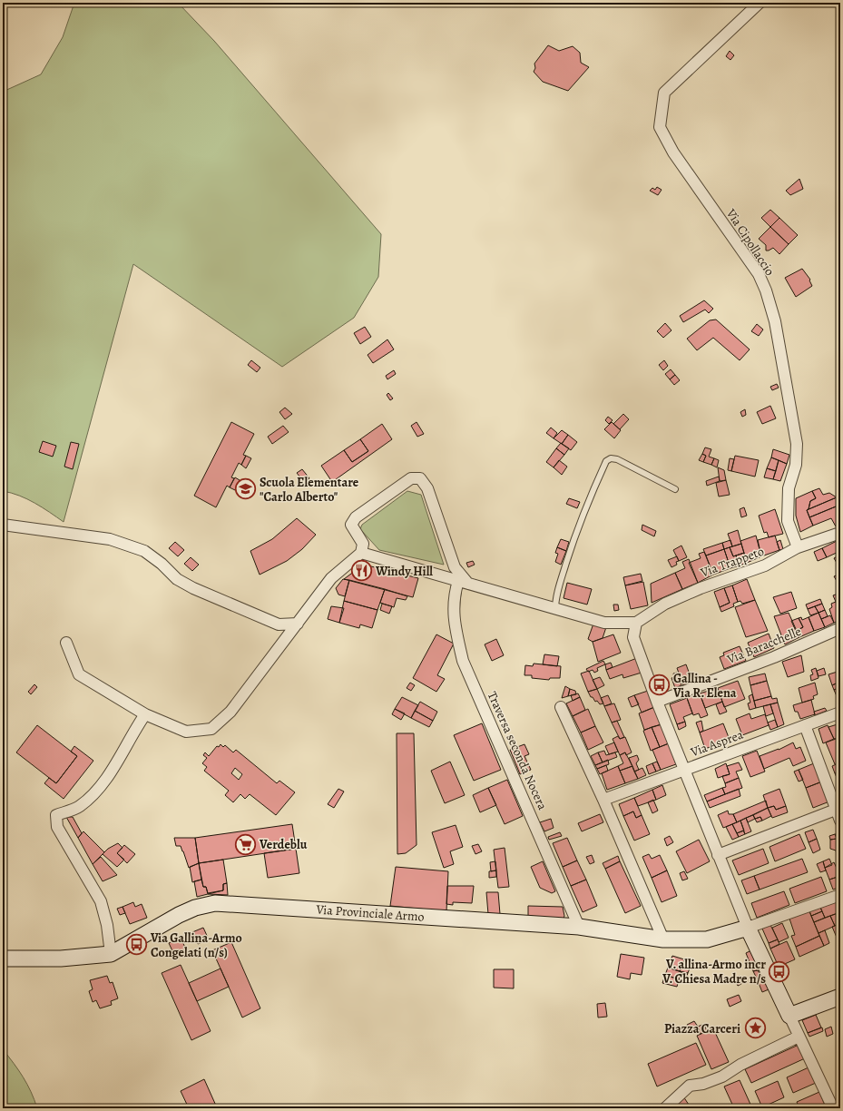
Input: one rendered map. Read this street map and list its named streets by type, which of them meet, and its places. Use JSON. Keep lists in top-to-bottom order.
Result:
{
  "streets": {
    "street": [
      "Via Cipollaccio",
      "Via Trappeto",
      "Via Baracchelle",
      "Via Asprea",
      "Traversa seconda Nocera",
      "Via Provinciale Armo"
    ]
  },
  "crossings": [
    ["Via Cipollaccio", "Via Trappeto"],
    ["Traversa seconda Nocera", "Via Provinciale Armo"]
  ],
  "places": {
    "school or university": ["Scuola Elementare \"Carlo Alberto\""],
    "restaurant": ["Windy Hill"],
    "bus stop": ["Gallina - Via R. Elena", "Via Gallina-Armo Congelati (n/s)", "V. allina-Armo incr V. Chiesa Madre n/s"],
    "supermarket": ["Verdeblu"],
    "place": ["Piazza Carceri"]
  }
}
